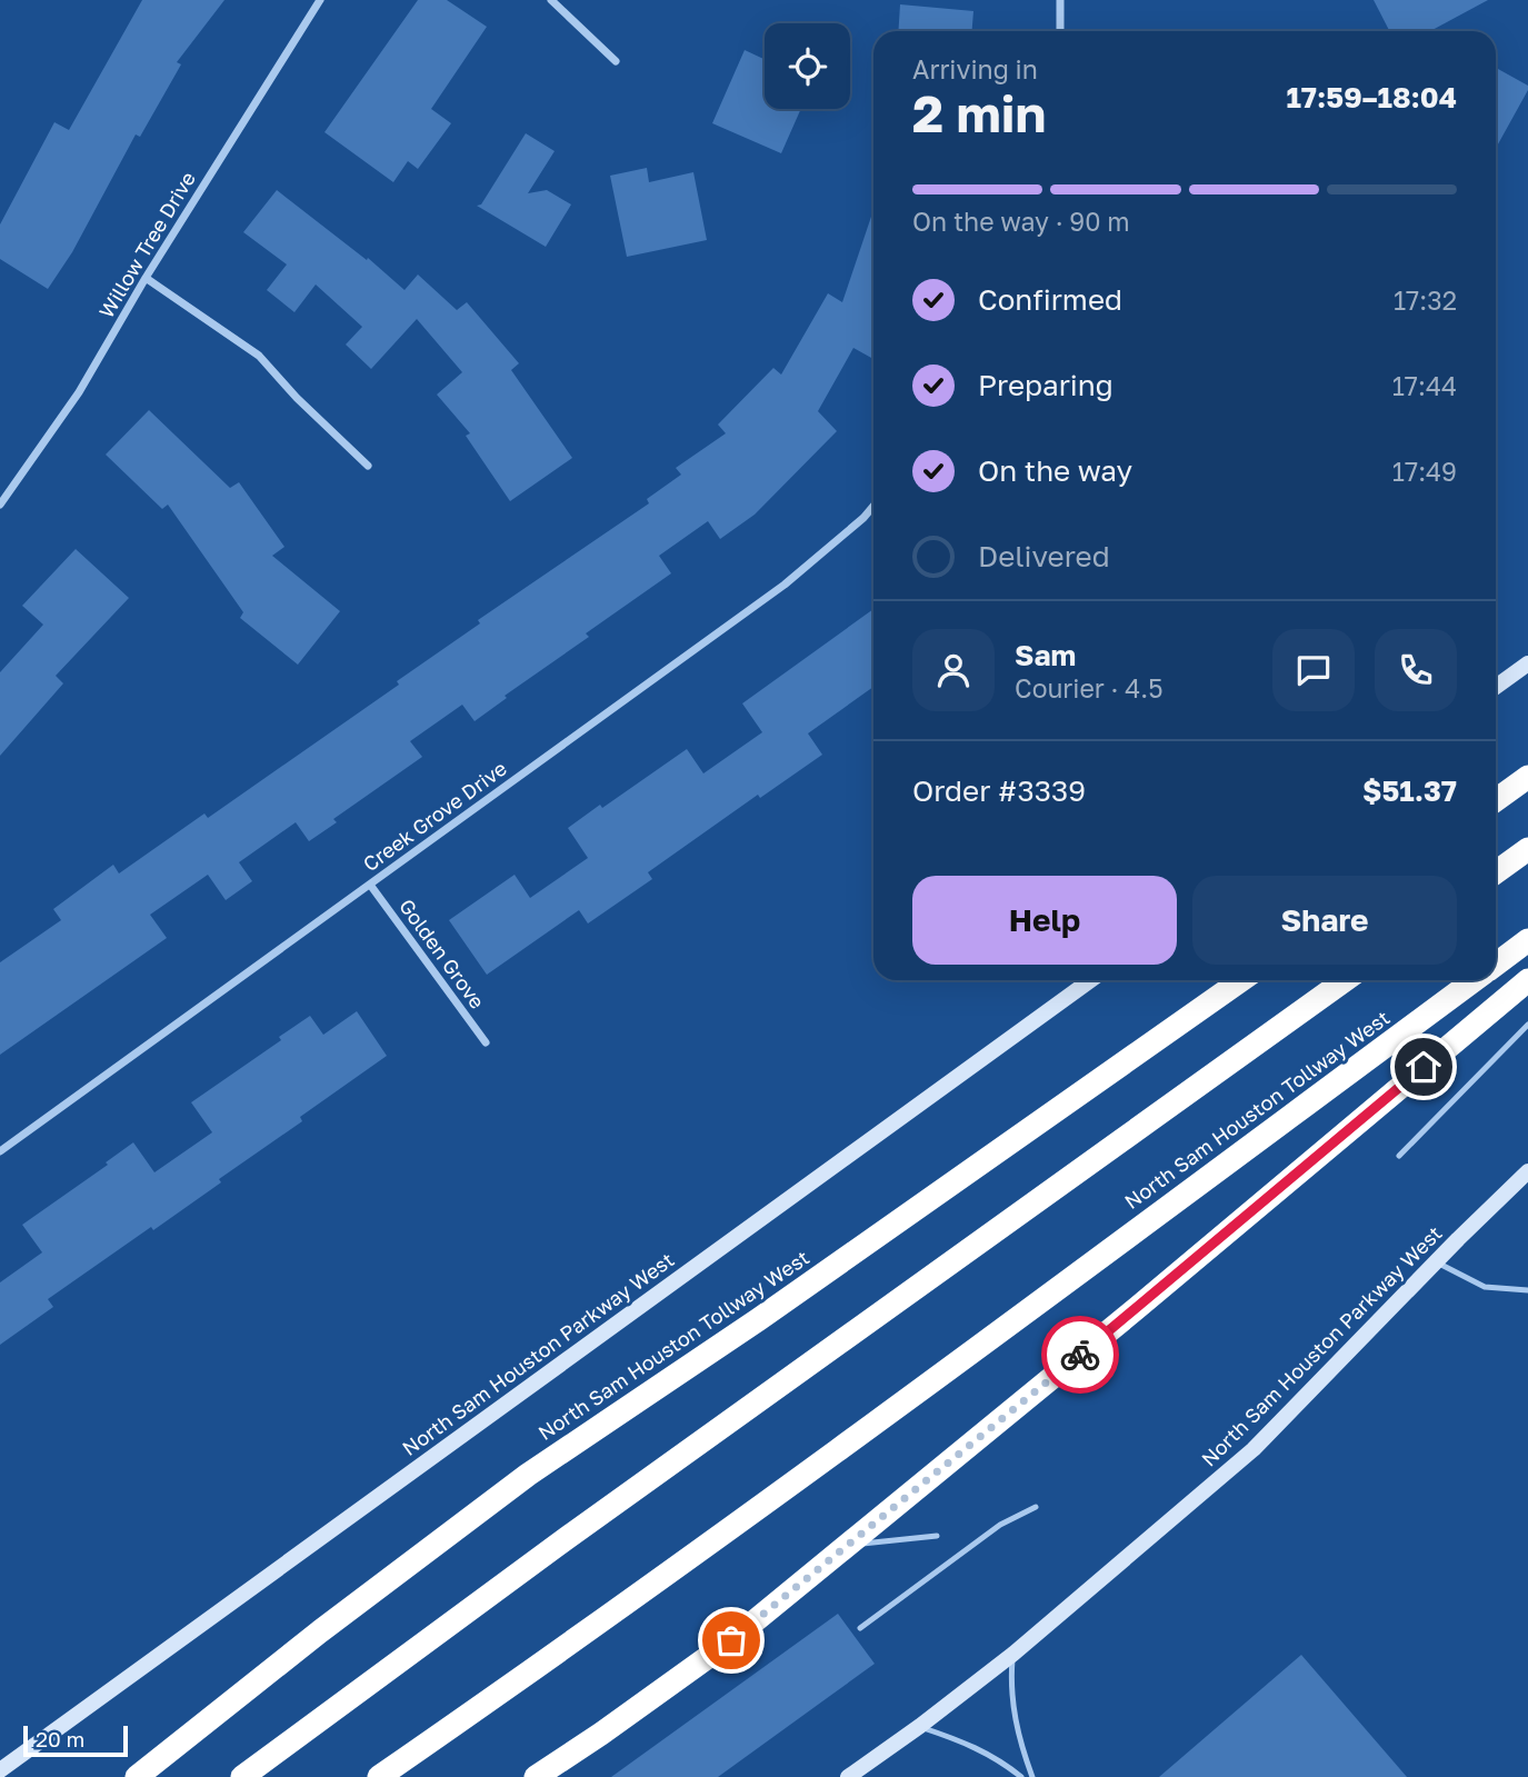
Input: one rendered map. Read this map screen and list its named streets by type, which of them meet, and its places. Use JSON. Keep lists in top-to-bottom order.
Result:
{
  "streets": {
    "highway": ["North Sam Houston Tollway West"],
    "main road": ["North Sam Houston Parkway West"],
    "street": ["Willow Tree Drive", "Creek Grove Drive", "Golden Grove"]
  },
  "crossings": [
    ["Creek Grove Drive", "Golden Grove"]
  ],
  "scale_bar": "20 m",
  "page": {
    "heading": ["2 min", "Arriving in", "17:59–18:04"],
    "panel": [
      "Sam",
      "Courier · 4.5",
      "Order #3339",
      "$51.37"
    ],
    "bar": "On the way · 90 m",
    "list": [
      ["Confirmed", "17:32"],
      ["Preparing", "17:44"],
      ["On the way", "17:49"],
      "Delivered"
    ],
    "buttons": ["Help", "Share"],
    "scale": "20 m"
  }
}
